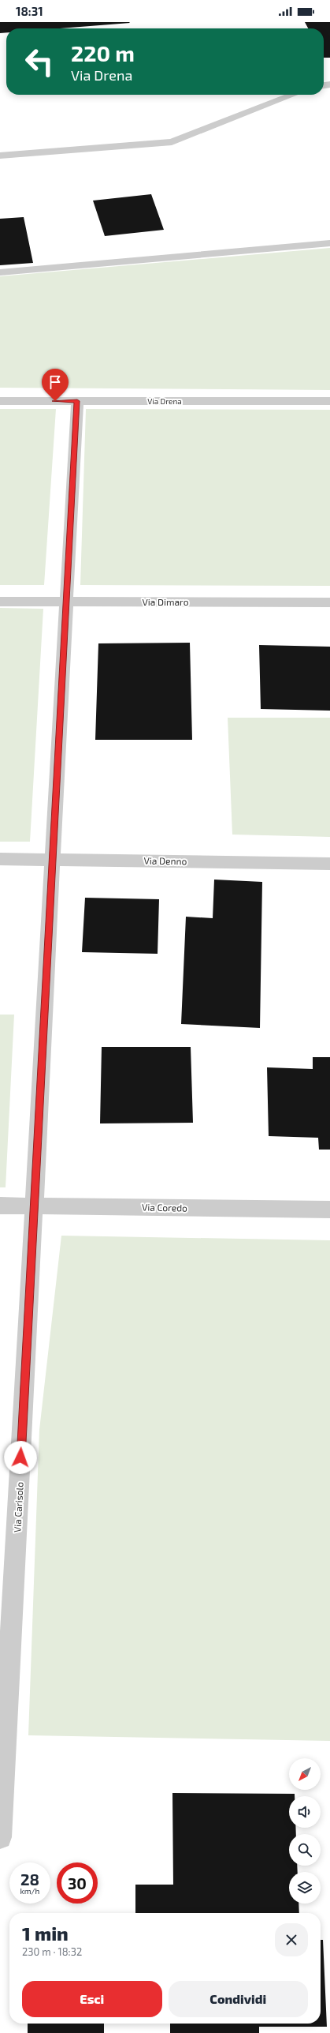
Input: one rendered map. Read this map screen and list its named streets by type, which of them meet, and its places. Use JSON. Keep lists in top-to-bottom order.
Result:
{
  "streets": {
    "street": [
      "Via Drena",
      "Via Dimaro",
      "Via Denno",
      "Via Coredo",
      "Via Carisolo"
    ]
  },
  "crossings": [
    ["Via Drena", "Via Carisolo"],
    ["Via Dimaro", "Via Carisolo"],
    ["Via Denno", "Via Carisolo"],
    ["Via Coredo", "Via Carisolo"]
  ],
  "north": "bottom left",
  "page": {
    "status": "18:31",
    "turn": ["220 m", "Via Drena"],
    "speed": "28 km/h",
    "limit": "30",
    "heading": ["1 min", "230 m · 18:32"],
    "buttons": ["Esci", "Condividi"]
  }
}
